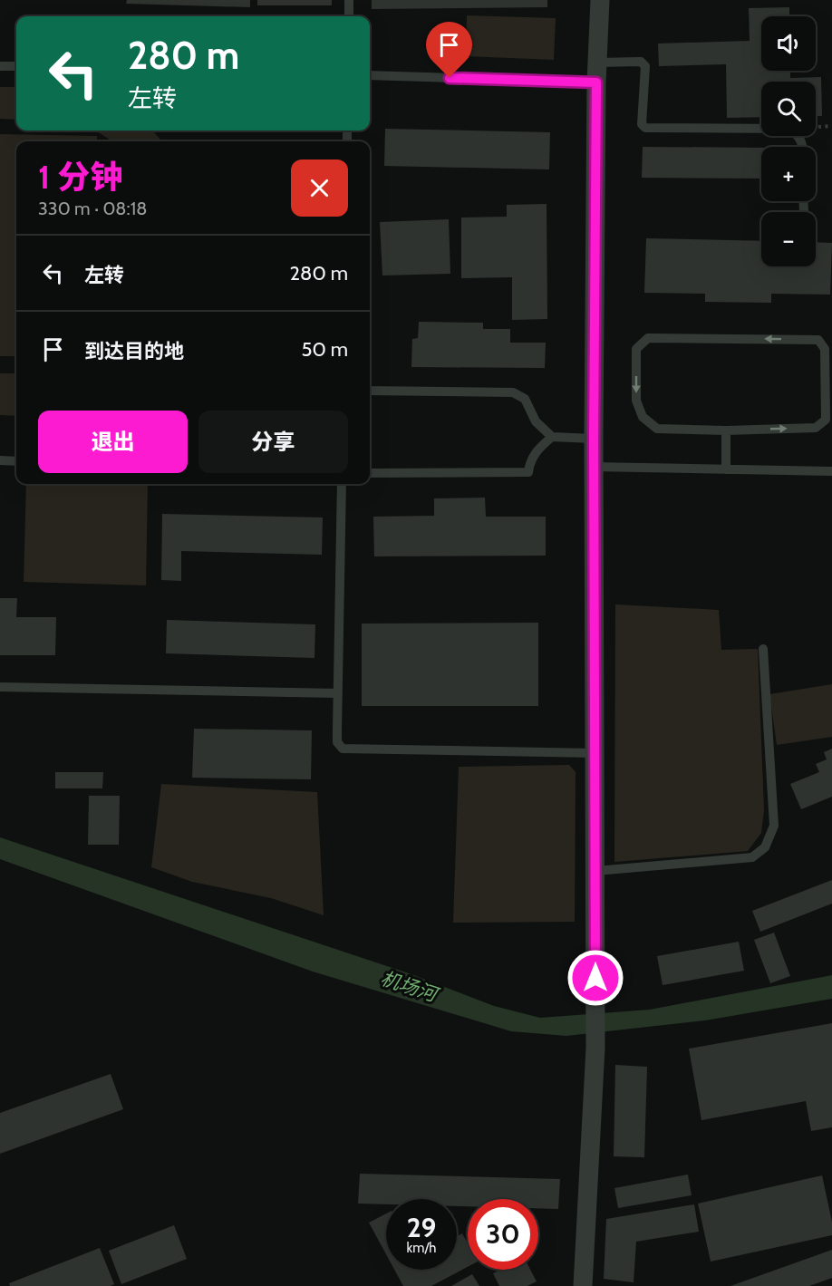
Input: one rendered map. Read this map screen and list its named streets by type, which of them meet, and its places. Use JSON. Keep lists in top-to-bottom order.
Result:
{
  "water": ["机场河"],
  "page": {
    "map_buttons": ["+", "−"],
    "turn": ["280 m", "左转"],
    "heading": ["1 分钟", "330 m · 08:18"],
    "list": [
      {
        "name": "左转",
        "value": "280 m"
      },
      {
        "name": "到达目的地",
        "value": "50 m"
      }
    ],
    "buttons": ["退出", "分享"],
    "speed": "29 km/h",
    "limit": "30"
  }
}
